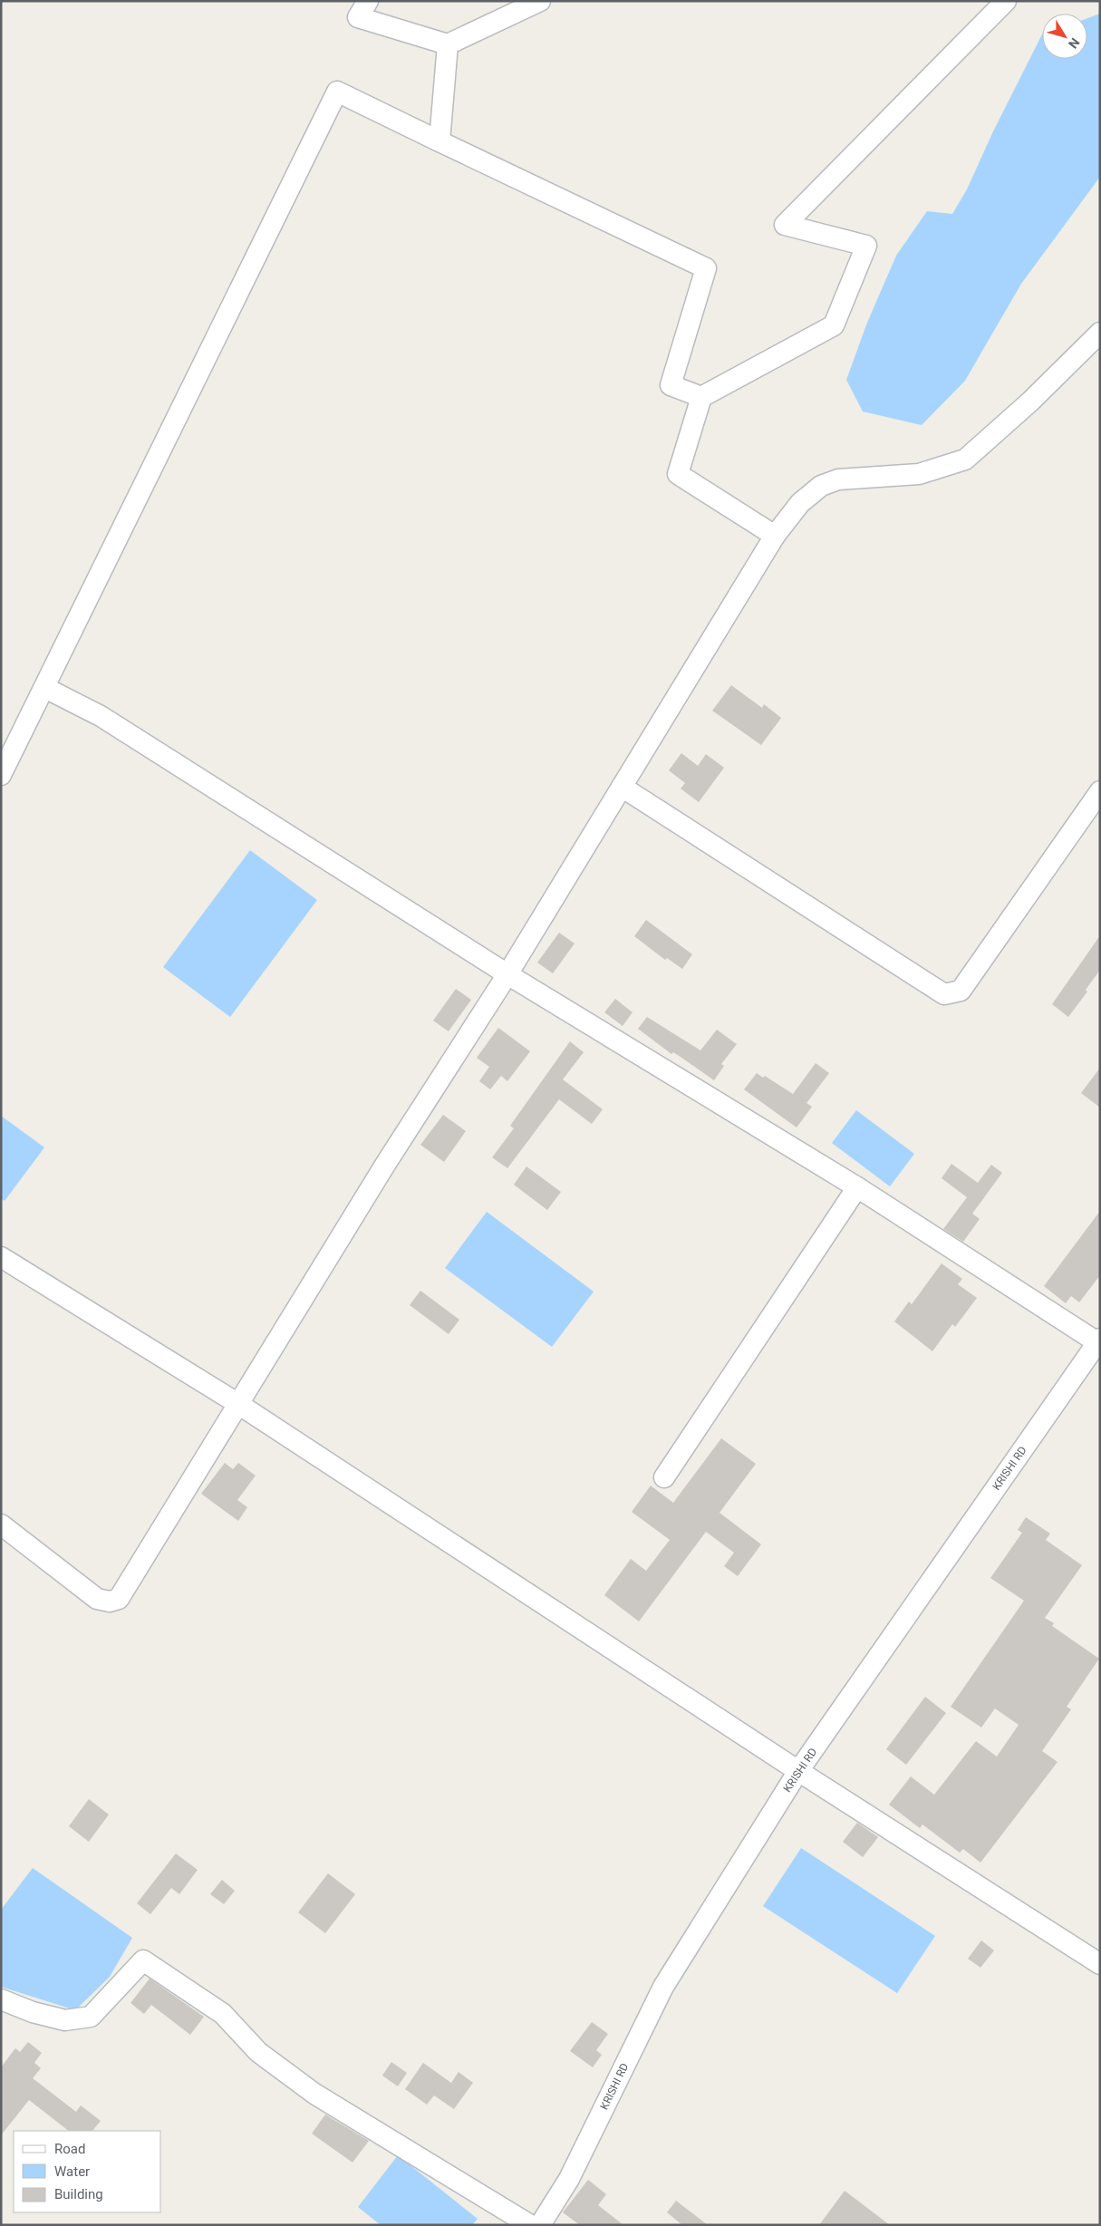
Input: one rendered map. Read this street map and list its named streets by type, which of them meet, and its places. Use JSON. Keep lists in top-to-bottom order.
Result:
{
  "streets": {
    "street": ["KRISHI RD"]
  },
  "legend": ["Road", "Water", "Building"],
  "north": "bottom right"
}
